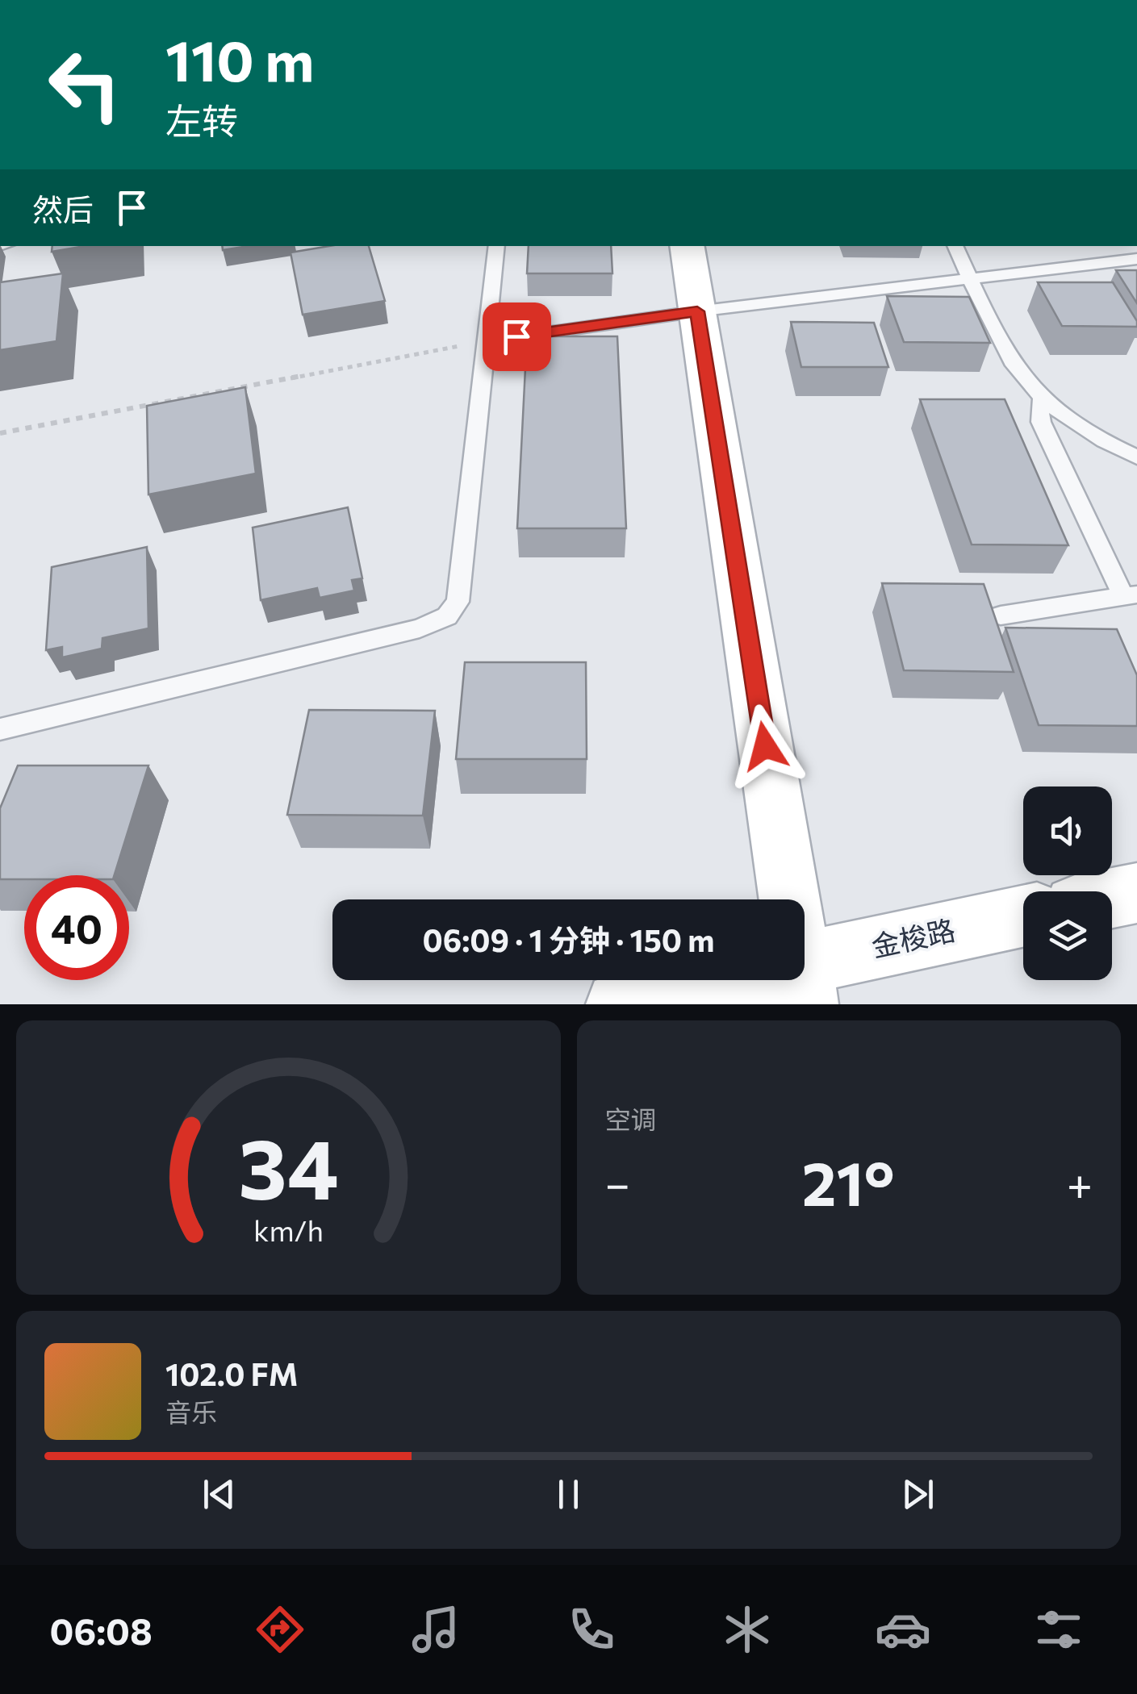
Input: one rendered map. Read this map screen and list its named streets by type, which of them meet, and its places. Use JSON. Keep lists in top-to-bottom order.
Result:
{
  "streets": {
    "street": ["金梭路"]
  },
  "page": {
    "turn": ["110 m", "左转"],
    "then": "然后",
    "limit": "40",
    "trip": "06:09 · 1 分钟 · 150 m",
    "tile": "空调",
    "heat": ["−", "21°", "+"],
    "song": ["102.0 FM", "音乐"],
    "tabs": "06:08",
    "gauge": ["34", "km/h"]
  }
}
